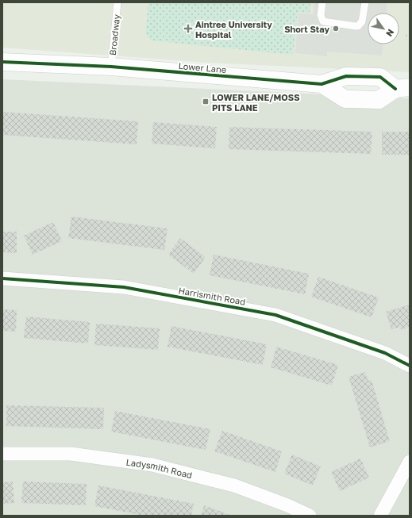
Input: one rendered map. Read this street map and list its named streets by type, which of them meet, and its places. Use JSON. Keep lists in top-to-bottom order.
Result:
{
  "streets": {
    "street": ["Lower Lane", "Harrismith Road", "Ladysmith Road"],
    "lane": ["Broadway"]
  },
  "crossings": [
    ["Broadway", "Lower Lane"]
  ],
  "places": {
    "health": ["Aintree University Hospital"],
    "other": ["Short Stay"],
    "transit": ["LOWER LANE/MOSS PITS LANE"]
  },
  "north": "bottom right"
}
